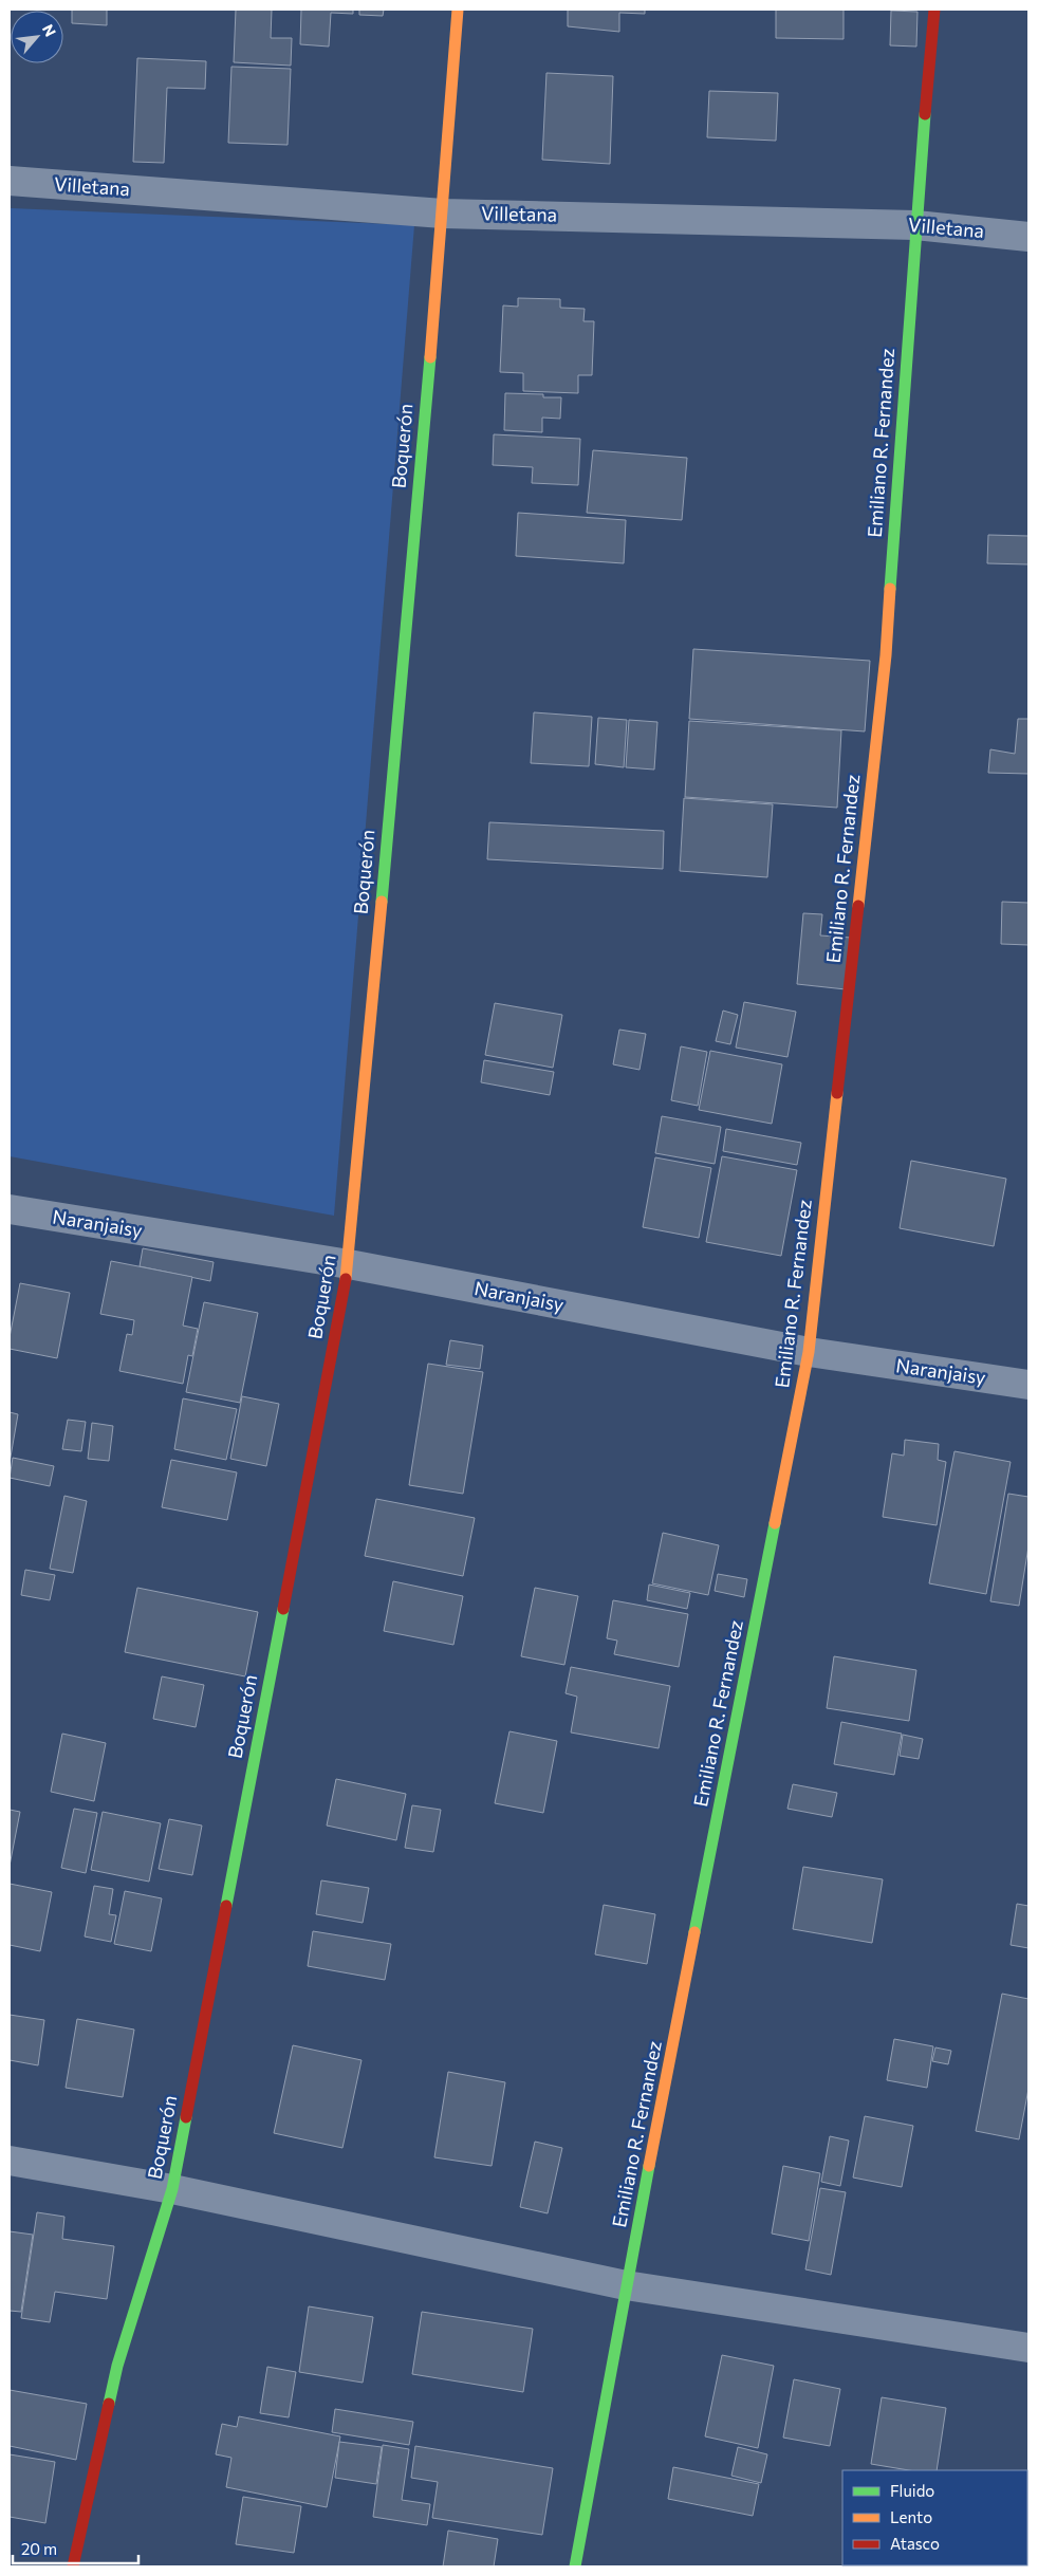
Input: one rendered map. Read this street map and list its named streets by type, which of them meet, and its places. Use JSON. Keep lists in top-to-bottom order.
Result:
{
  "streets": {
    "street": [
      "Villetana",
      "Emiliano R. Fernandez",
      "Boquerón",
      "Naranjaisy"
    ]
  },
  "crossings": [
    ["Villetana", "Emiliano R. Fernandez"],
    ["Villetana", "Boquerón"],
    ["Emiliano R. Fernandez", "Naranjaisy"],
    ["Boquerón", "Naranjaisy"]
  ],
  "legend": ["Fluido", "Lento", "Atasco"],
  "scale_bar": "20 m",
  "north": "top right"
}
